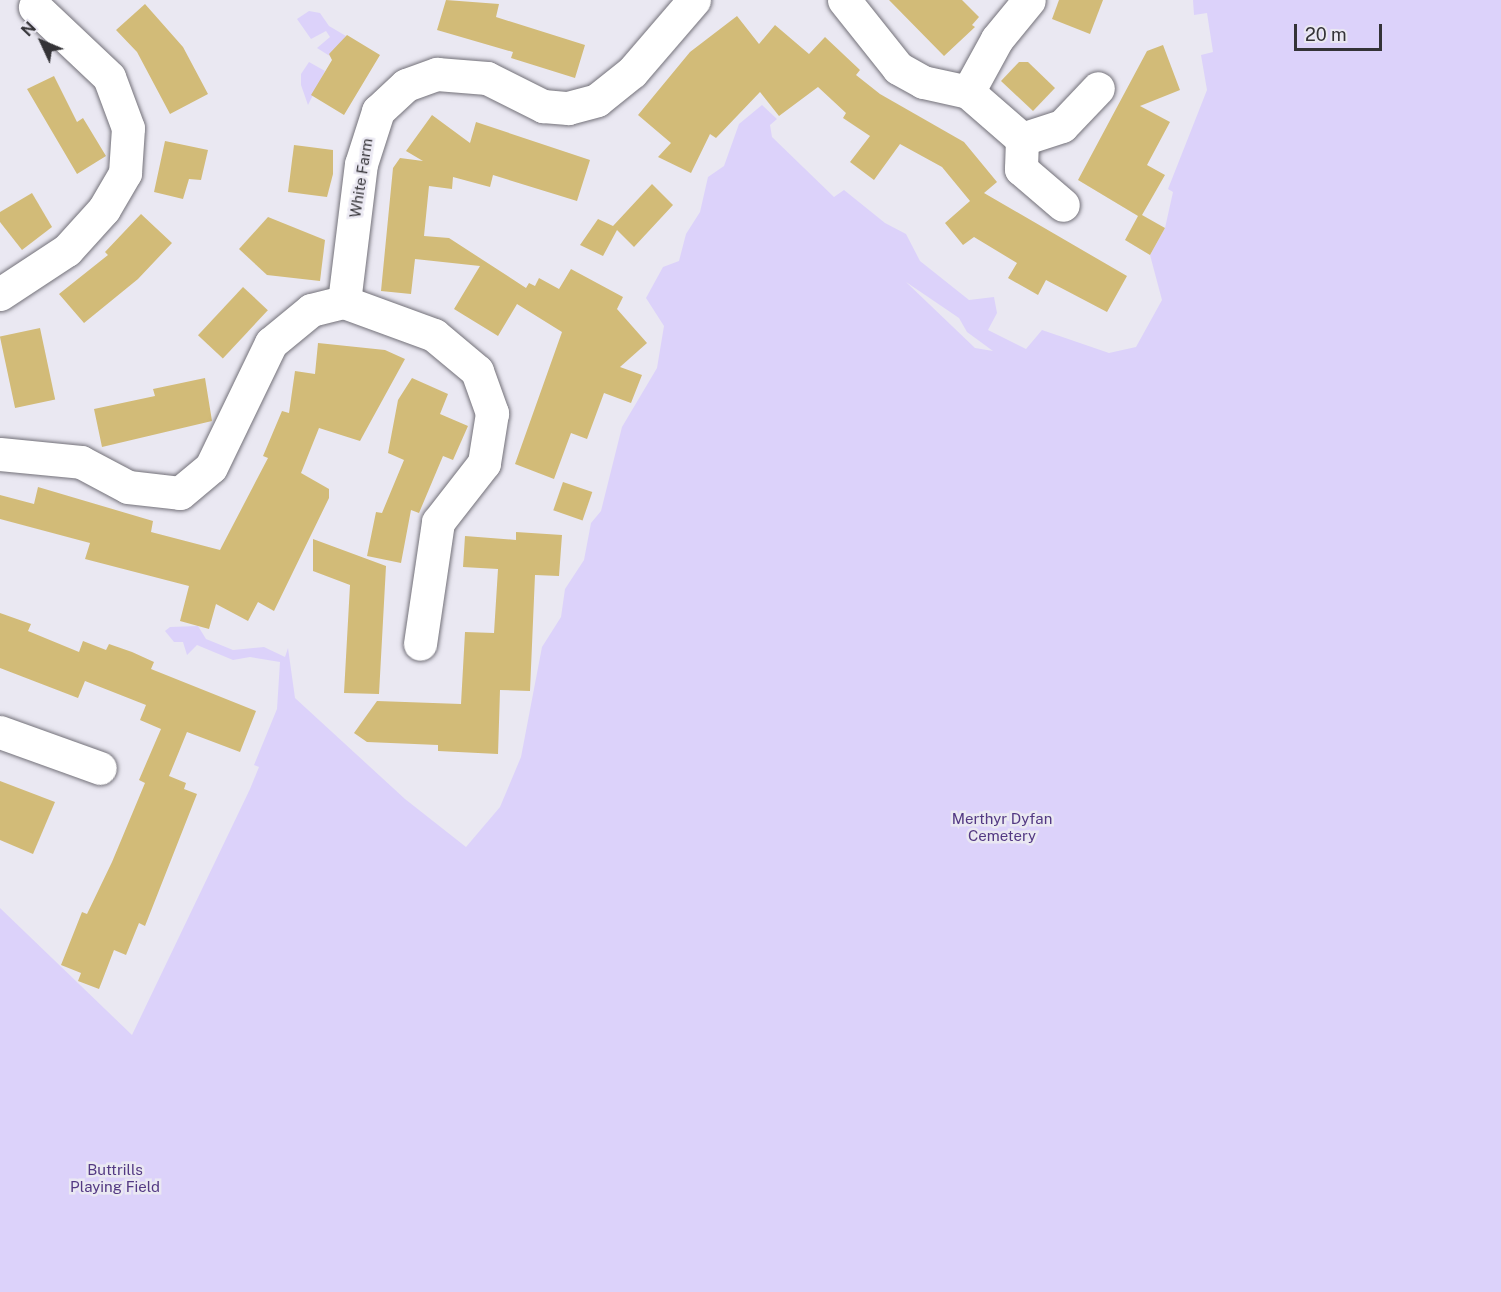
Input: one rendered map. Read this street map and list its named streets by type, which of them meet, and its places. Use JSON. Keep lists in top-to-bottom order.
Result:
{
  "streets": {
    "street": ["White Farm"]
  },
  "parks": ["Merthyr Dyfan Cemetery", "Buttrills Playing Field"],
  "scale_bar": "20 m",
  "north": "top left"
}
